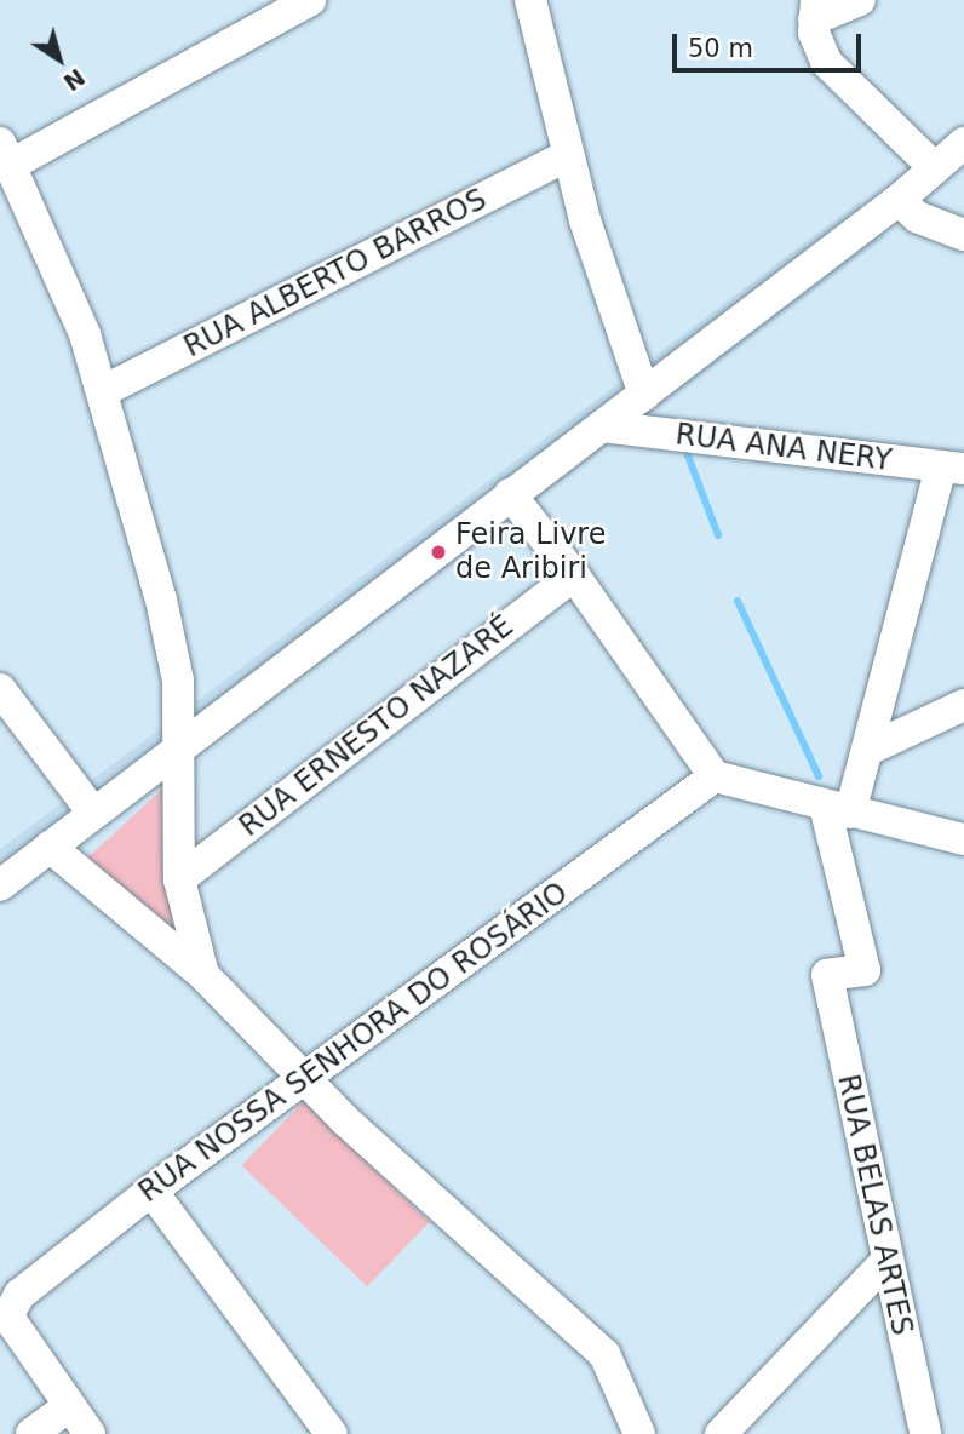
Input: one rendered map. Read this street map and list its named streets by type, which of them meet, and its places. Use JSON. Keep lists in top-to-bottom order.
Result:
{
  "streets": {
    "street": [
      "RUA ALBERTO BARROS",
      "RUA ANA NERY",
      "RUA ERNESTO NAZARÉ",
      "RUA NOSSA SENHORA DO ROSÁRIO",
      "RUA BELAS ARTES"
    ]
  },
  "places": ["Feira Livre de Aribiri"],
  "scale_bar": "50 m",
  "north": "bottom right"
}
